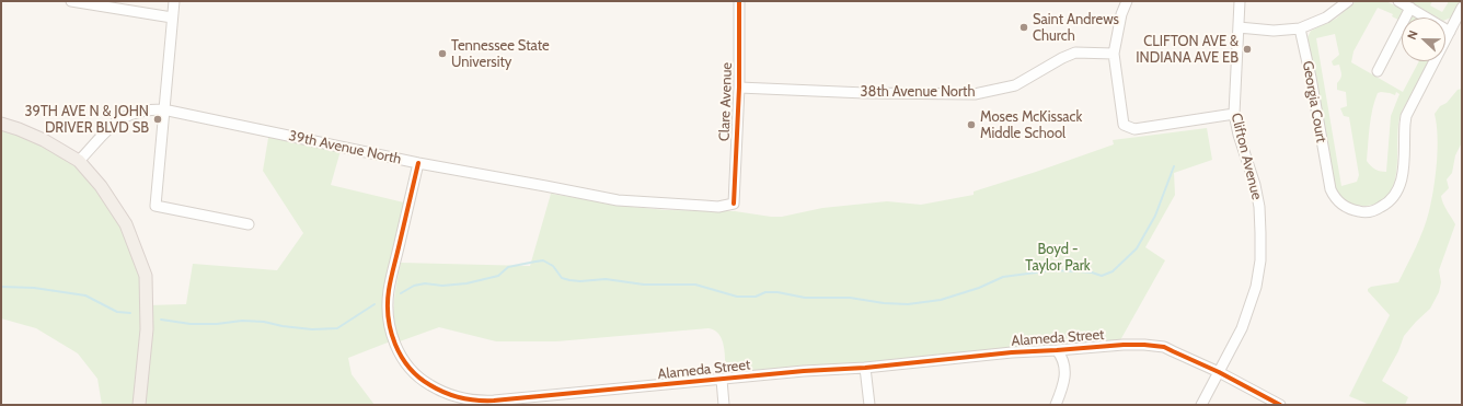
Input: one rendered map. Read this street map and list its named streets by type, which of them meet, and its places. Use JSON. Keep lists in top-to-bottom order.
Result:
{
  "streets": {
    "street": [
      "38th Avenue North",
      "Clare Avenue",
      "Georgia Court",
      "39th Avenue North",
      "Clifton Avenue",
      "Alameda Street"
    ]
  },
  "crossings": [
    ["38th Avenue North", "Clare Avenue"],
    ["Clare Avenue", "39th Avenue North"],
    ["39th Avenue North", "Alameda Street"],
    ["Clifton Avenue", "Alameda Street"]
  ],
  "parks": ["Boyd - Taylor Park"],
  "places": [
    "Saint Andrews Church",
    "CLIFTON AVE & INDIANA AVE EB",
    "Tennessee State University",
    "39TH AVE N & JOHN DRIVER BLVD SB",
    "Moses McKissack Middle School"
  ],
  "north": "left"
}
